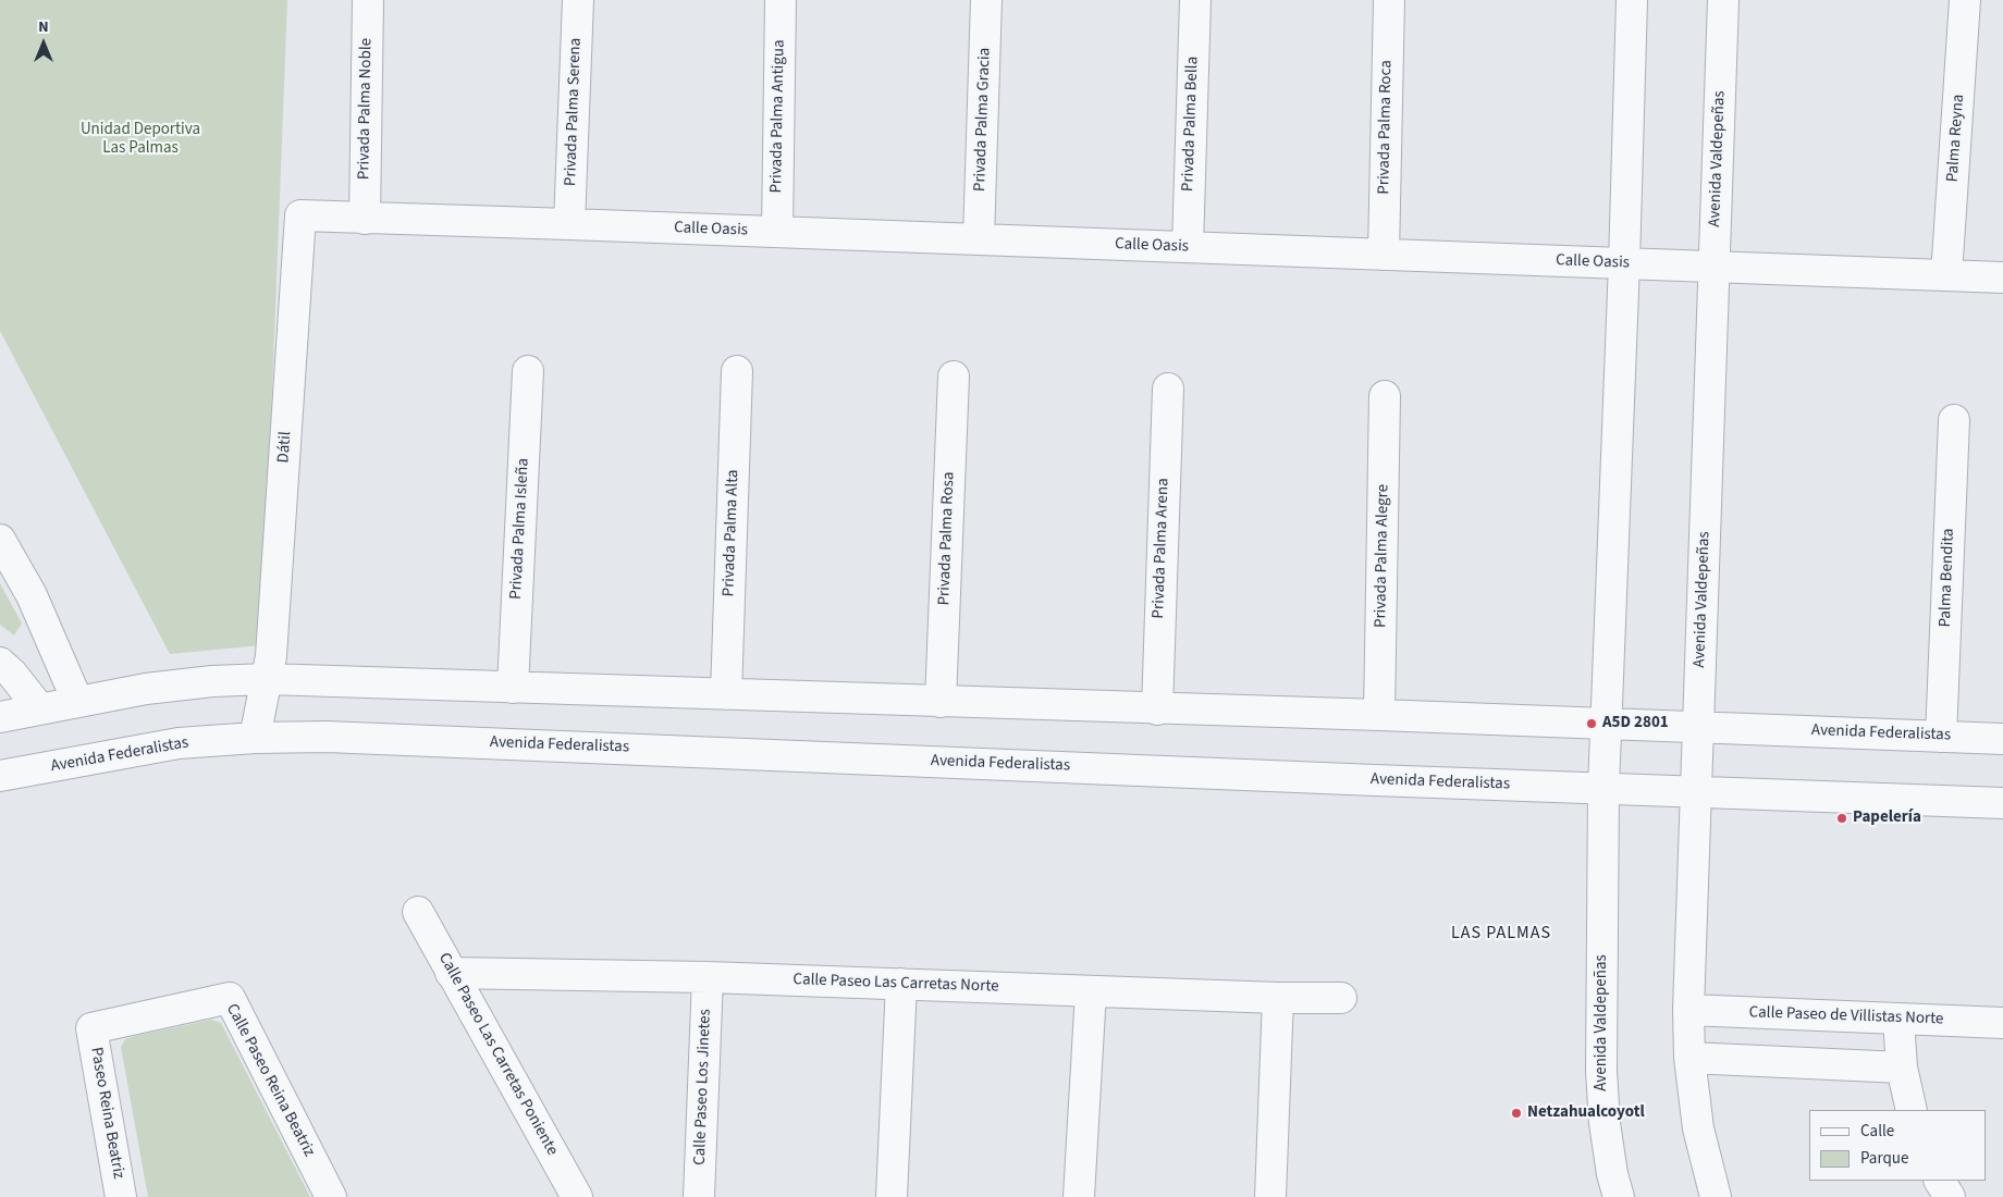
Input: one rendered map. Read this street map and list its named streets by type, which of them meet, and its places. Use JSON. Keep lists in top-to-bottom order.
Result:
{
  "streets": {
    "street": [
      "Privada Palma Noble",
      "Privada Palma Serena",
      "Privada Palma Antigua",
      "Privada Palma Gracia",
      "Privada Palma Bella",
      "Privada Palma Roca",
      "Palma Reyna",
      "Avenida Valdepeñas",
      "Calle Oasis",
      "Dátil",
      "Privada Palma Isleña",
      "Privada Palma Alta",
      "Privada Palma Rosa",
      "Privada Palma Arena",
      "Privada Palma Alegre",
      "Palma Bendita",
      "Avenida Federalistas",
      "Calle Paseo Las Carretas Norte",
      "Calle Paseo de Villistas Norte",
      "Calle Paseo Las Carretas Poniente",
      "Calle Paseo Reina Beatriz",
      "Calle Paseo Los Jinetes",
      "Paseo Reina Beatriz"
    ]
  },
  "crossings": [
    ["Privada Palma Noble", "Calle Oasis"],
    ["Privada Palma Serena", "Calle Oasis"],
    ["Privada Palma Antigua", "Calle Oasis"],
    ["Privada Palma Gracia", "Calle Oasis"],
    ["Privada Palma Bella", "Calle Oasis"],
    ["Privada Palma Roca", "Calle Oasis"],
    ["Palma Reyna", "Calle Oasis"],
    ["Avenida Valdepeñas", "Calle Oasis"],
    ["Avenida Valdepeñas", "Avenida Federalistas"],
    ["Avenida Valdepeñas", "Calle Paseo de Villistas Norte"],
    ["Calle Oasis", "Dátil"],
    ["Dátil", "Avenida Federalistas"],
    ["Privada Palma Isleña", "Avenida Federalistas"],
    ["Privada Palma Alta", "Avenida Federalistas"],
    ["Privada Palma Rosa", "Avenida Federalistas"],
    ["Privada Palma Arena", "Avenida Federalistas"],
    ["Privada Palma Alegre", "Avenida Federalistas"],
    ["Palma Bendita", "Avenida Federalistas"],
    ["Calle Paseo Las Carretas Norte", "Calle Paseo Las Carretas Poniente"],
    ["Calle Paseo Las Carretas Norte", "Calle Paseo Los Jinetes"],
    ["Calle Paseo Reina Beatriz", "Paseo Reina Beatriz"]
  ],
  "districts": ["LAS PALMAS"],
  "parks": ["Unidad Deportiva Las Palmas"],
  "places": ["A5D 2801", "Papelería", "Netzahualcoyotl"],
  "legend": ["Calle", "Parque"],
  "north": "top"
}
